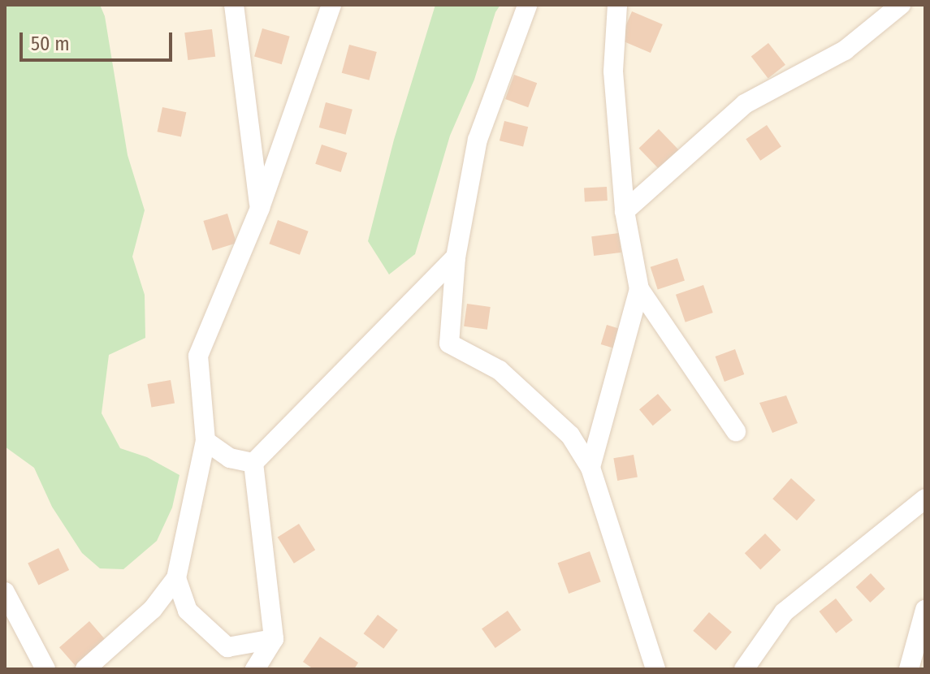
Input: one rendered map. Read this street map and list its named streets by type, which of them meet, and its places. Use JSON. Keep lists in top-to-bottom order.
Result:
{
  "scale_bar": "50 m"
}
